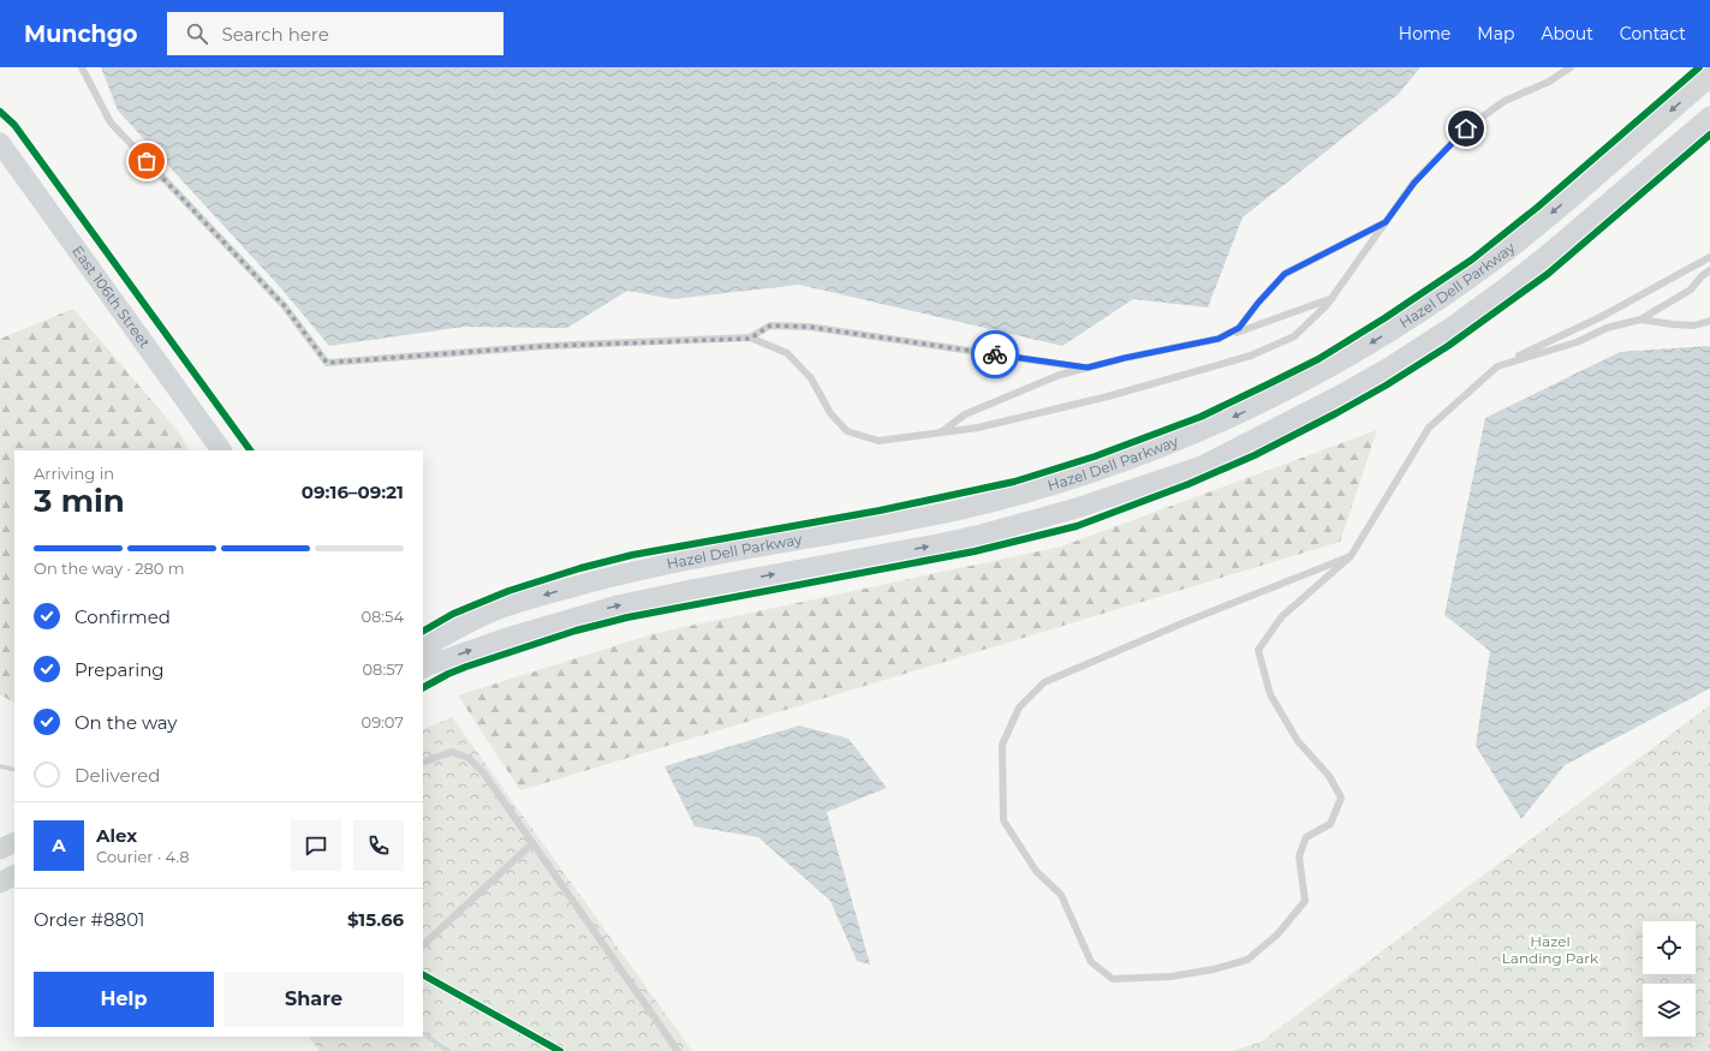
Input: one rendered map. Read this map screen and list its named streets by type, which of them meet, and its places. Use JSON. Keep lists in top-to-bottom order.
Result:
{
  "streets": {
    "main road": ["Hazel Dell Parkway", "East 106th Street"]
  },
  "parks": ["Hazel Landing Park"],
  "page": {
    "header": "Munchgo",
    "search": "Search here",
    "nav": [
      "Home",
      "Map",
      "About",
      "Contact"
    ],
    "heading": ["3 min", "Arriving in", "09:16–09:21"],
    "panel": [
      "Alex",
      "Courier · 4.8",
      "Order #8801",
      "$15.66"
    ],
    "bar": "On the way · 280 m",
    "list": [
      ["Confirmed", "08:54"],
      ["Preparing", "08:57"],
      ["On the way", "09:07"],
      "Delivered"
    ],
    "round": "A",
    "buttons": ["Help", "Share"]
  }
}
